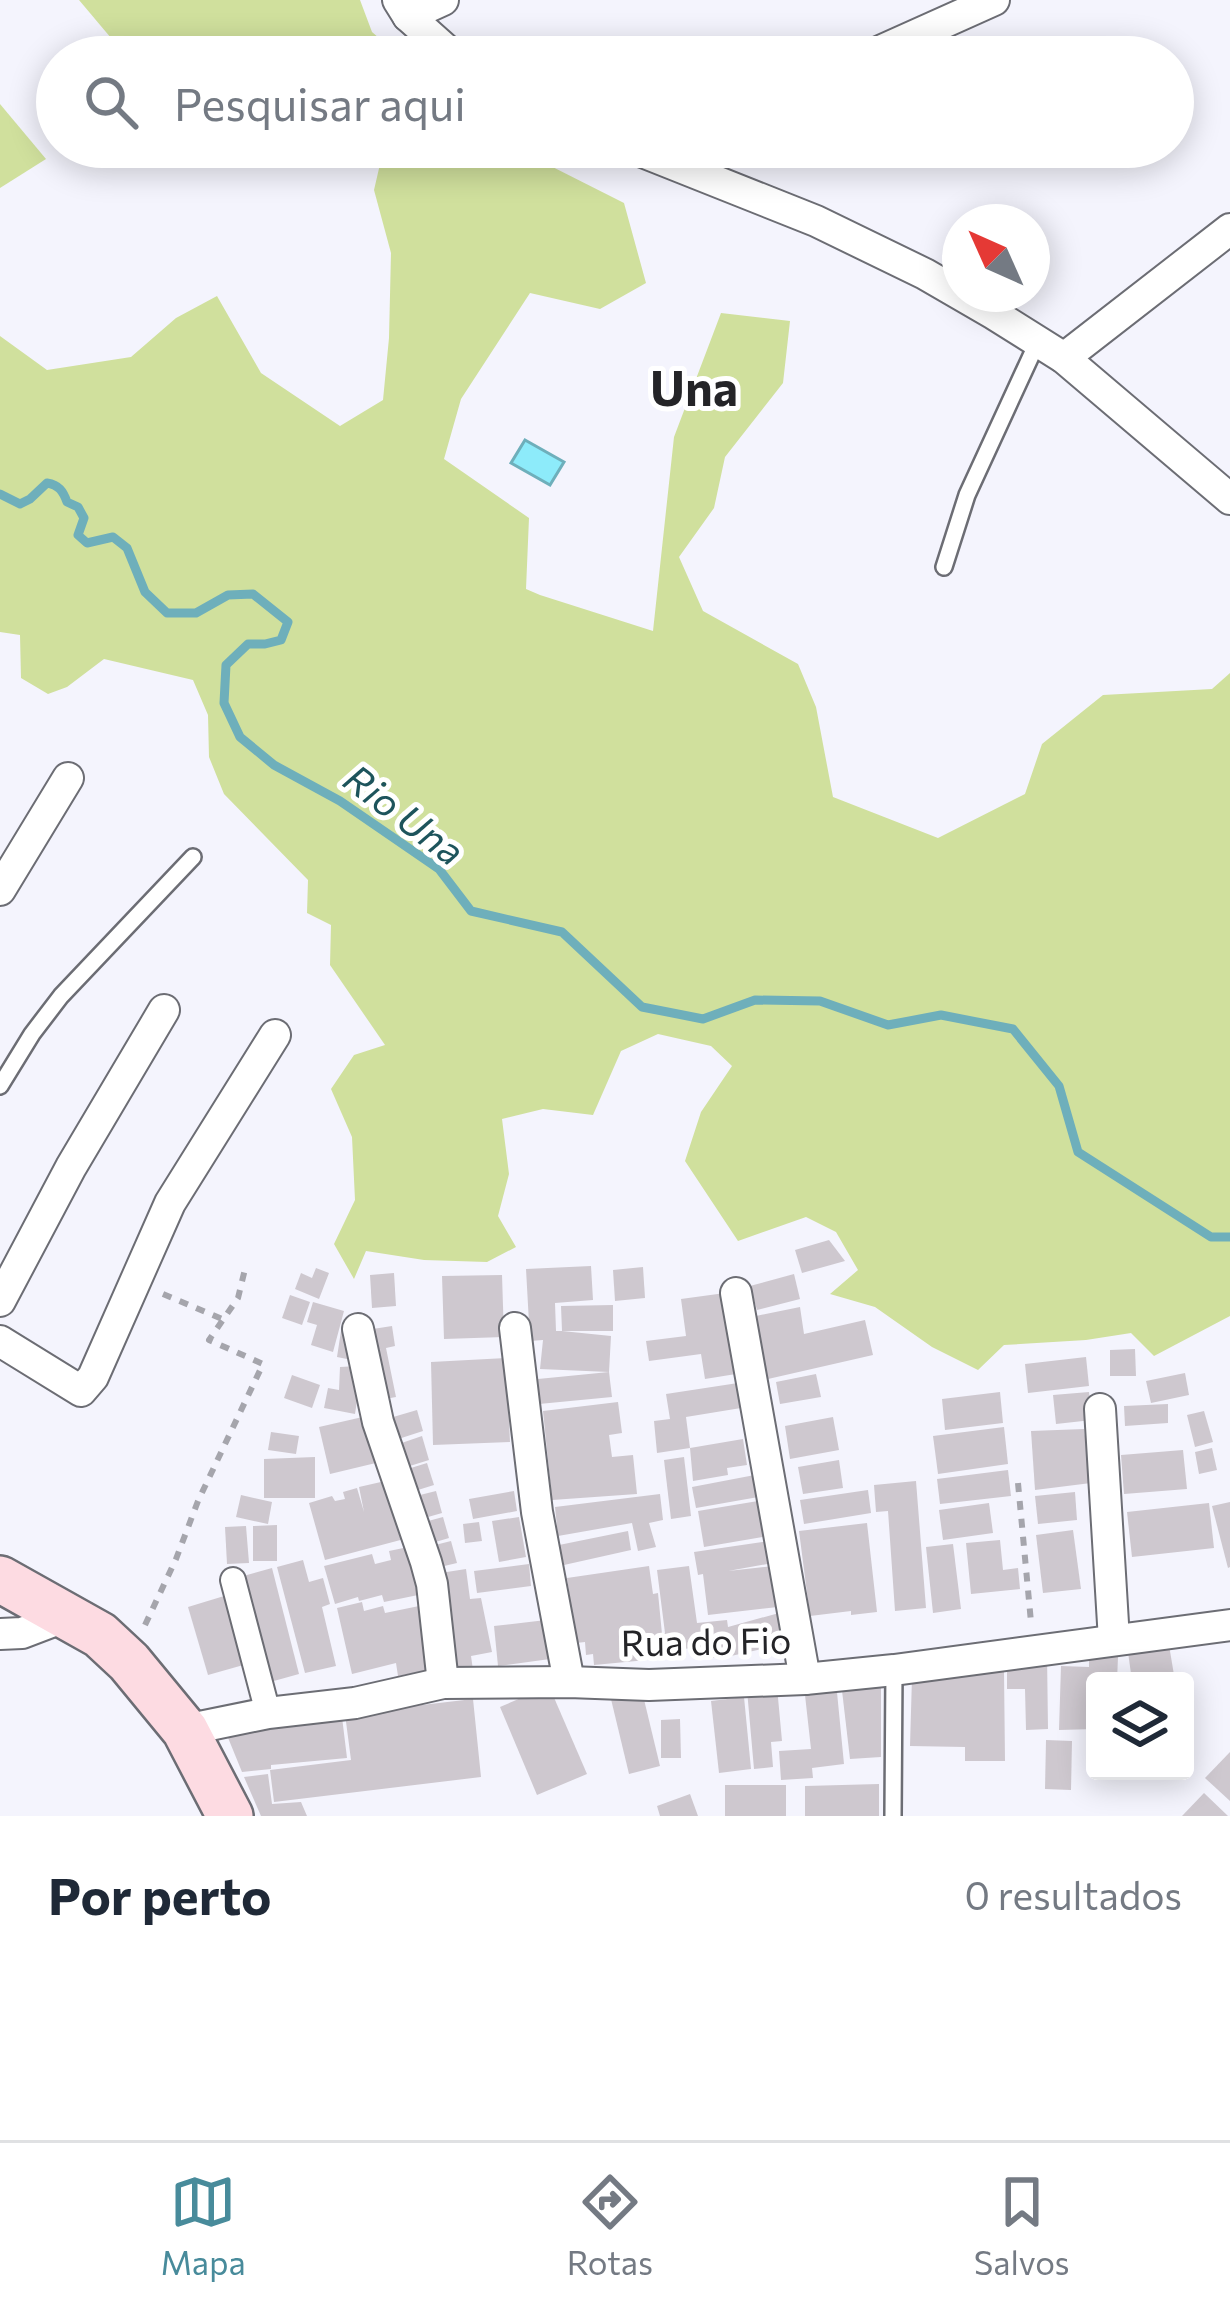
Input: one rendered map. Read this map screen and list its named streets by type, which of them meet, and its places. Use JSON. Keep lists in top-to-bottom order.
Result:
{
  "streets": {
    "street": ["Rua do Fio"]
  },
  "districts": ["Una"],
  "water": ["Rio Una"],
  "north": "top left",
  "page": {
    "search": "Pesquisar aqui",
    "heading": ["Por perto", "0 resultados"],
    "nav": ["Mapa", "Rotas", "Salvos"]
  }
}
